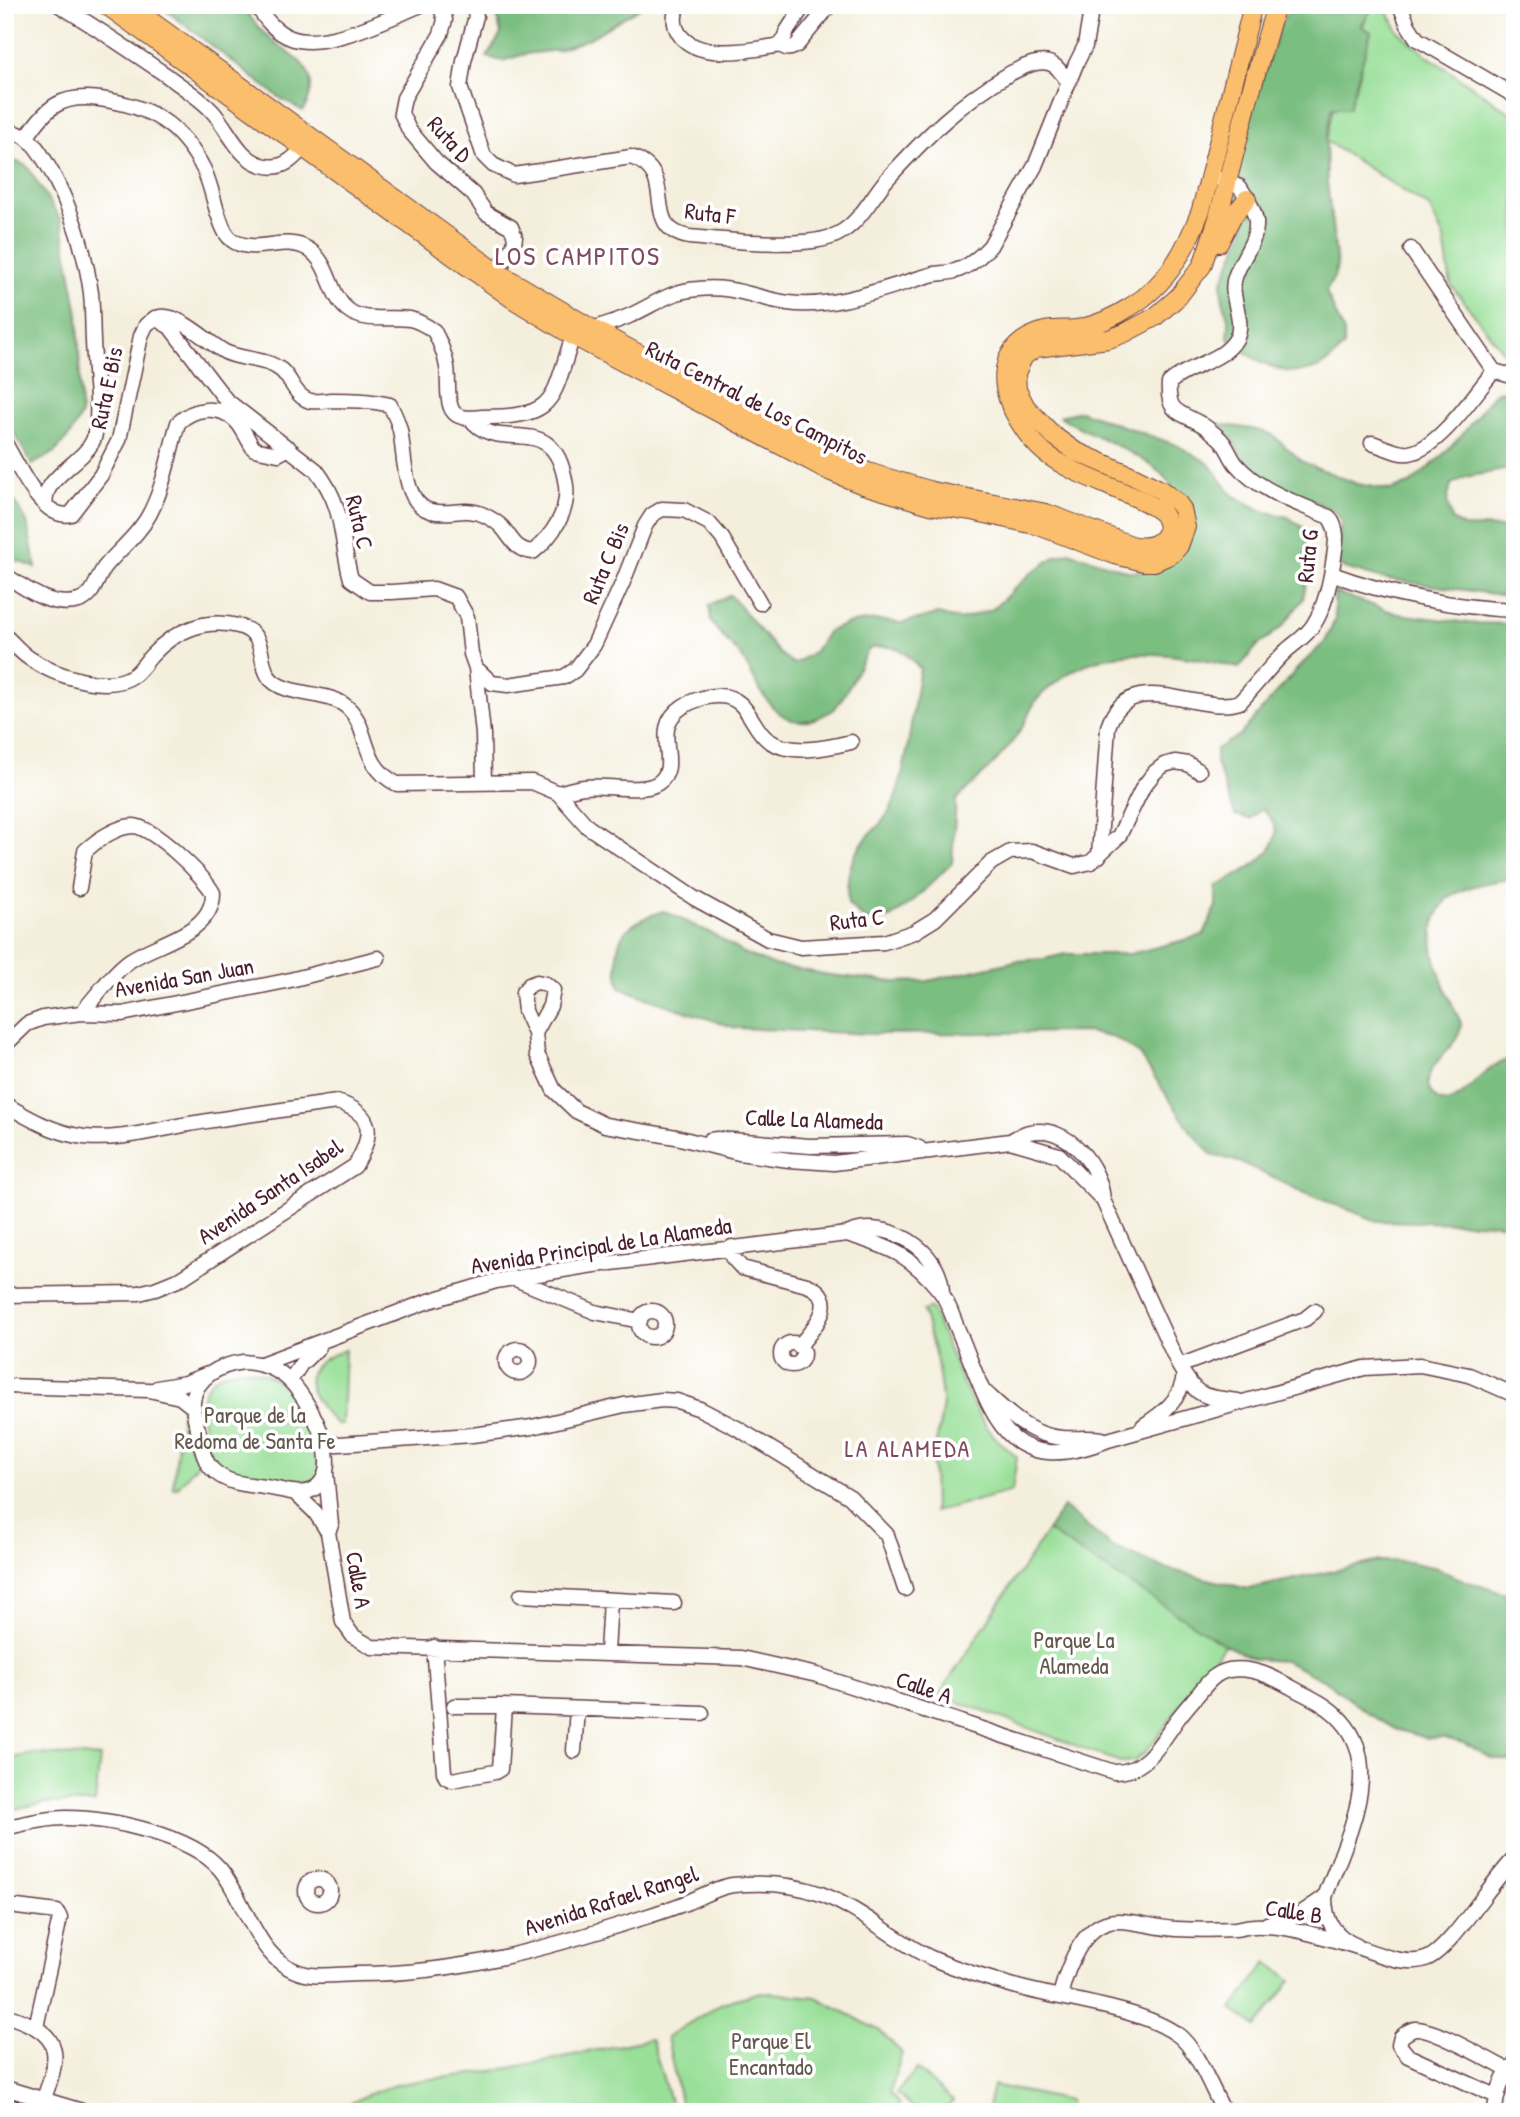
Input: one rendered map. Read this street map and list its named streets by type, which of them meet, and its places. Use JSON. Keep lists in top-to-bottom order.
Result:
{
  "streets": {
    "main road": ["Ruta Central de Los Campitos"],
    "street": [
      "Ruta D",
      "Ruta F",
      "Ruta E Bis",
      "Ruta C",
      "Ruta G",
      "Ruta C Bis",
      "Avenida San Juan",
      "Calle La Alameda",
      "Avenida Santa Isabel",
      "Avenida Principal de La Alameda",
      "Calle A",
      "Avenida Rafael Rangel",
      "Calle B"
    ]
  },
  "crossings": [
    ["Ruta D", "Ruta Central de Los Campitos"],
    ["Ruta C", "Ruta G"],
    ["Ruta C", "Ruta C Bis"],
    ["Calle La Alameda", "Avenida Principal de La Alameda"],
    ["Avenida Principal de La Alameda", "Calle A"],
    ["Avenida Rafael Rangel", "Calle B"]
  ],
  "districts": ["LOS CAMPITOS", "LA ALAMEDA"],
  "parks": ["Parque de la Redoma de Santa Fe", "Parque La Alameda", "Parque El Encantado"]
}
